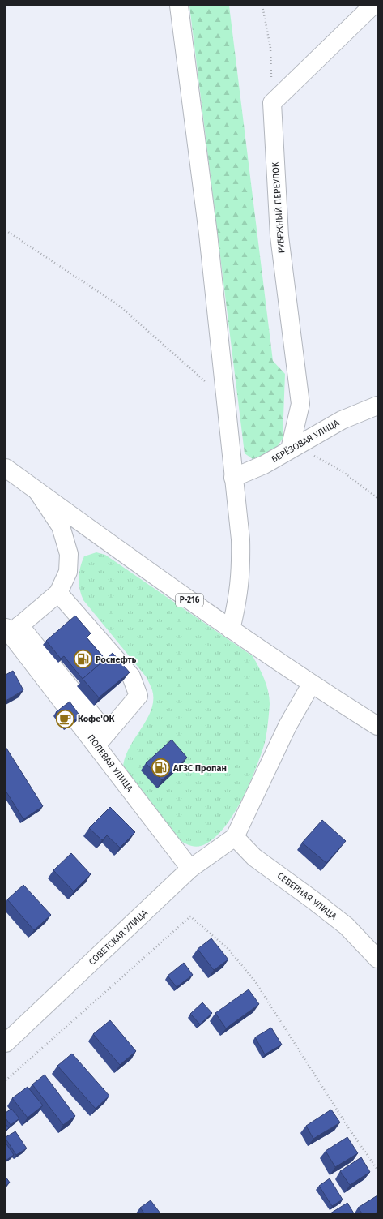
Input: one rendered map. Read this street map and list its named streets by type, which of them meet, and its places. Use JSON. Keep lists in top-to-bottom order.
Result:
{
  "streets": {
    "main road": [
      "РУБЕЖНЫЙ ПЕРЕУЛОК",
      "БЕРЁЗОВАЯ УЛИЦА",
      "Р-216",
      "ПОЛЕВАЯ УЛИЦА",
      "СЕВЕРНАЯ УЛИЦА",
      "СОВЕТСКАЯ УЛИЦА"
    ]
  },
  "crossings": [
    ["РУБЕЖНЫЙ ПЕРЕУЛОК", "БЕРЁЗОВАЯ УЛИЦА"],
    ["ПОЛЕВАЯ УЛИЦА", "СОВЕТСКАЯ УЛИЦА"],
    ["СЕВЕРНАЯ УЛИЦА", "СОВЕТСКАЯ УЛИЦА"]
  ],
  "places": {
    "fuel station": ["Роснефть", "АГЗС Пропан"],
    "cafe": ["Кофе'ОК"]
  }
}
